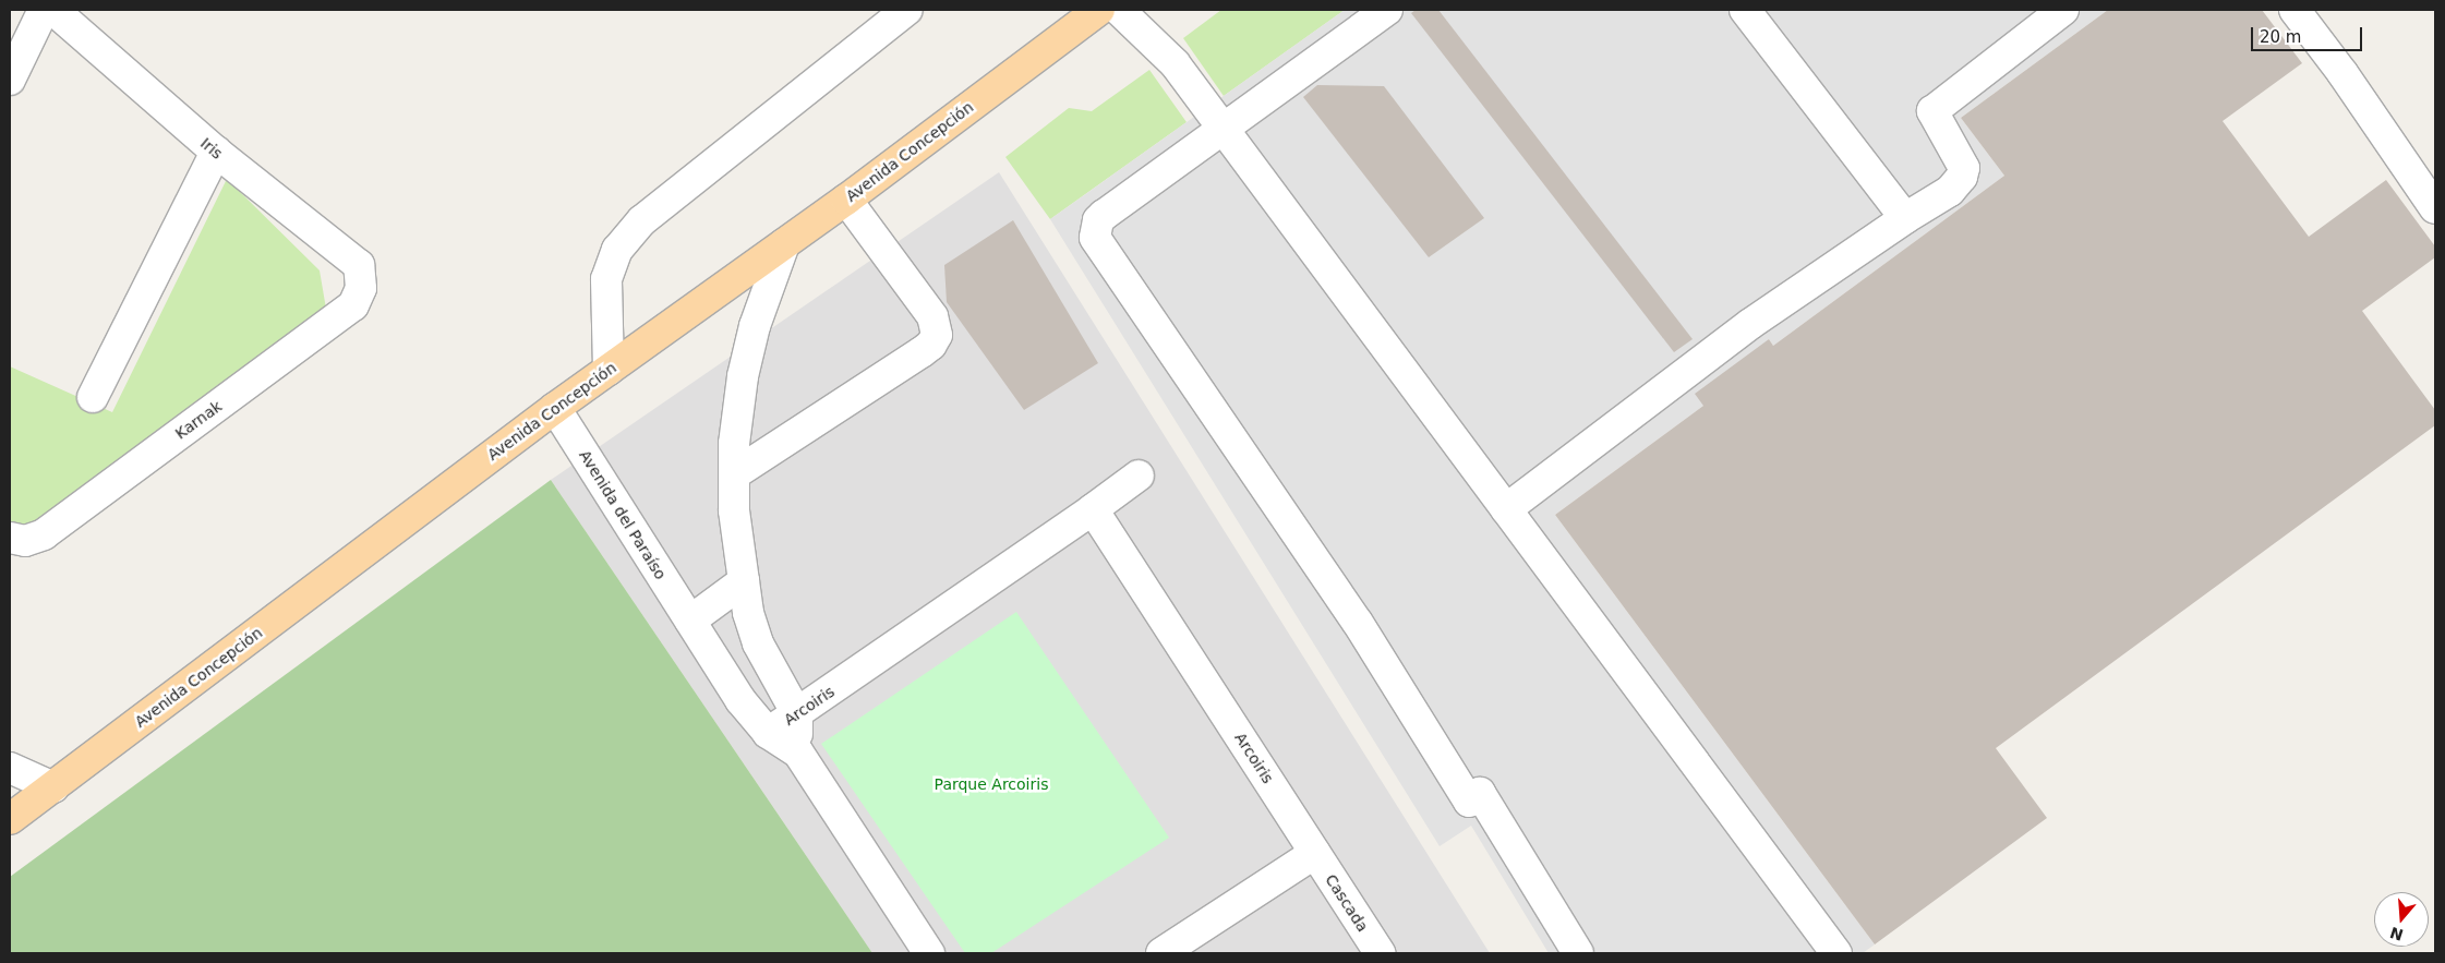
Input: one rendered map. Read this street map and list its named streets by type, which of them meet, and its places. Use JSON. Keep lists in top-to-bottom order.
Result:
{
  "streets": {
    "main road": ["Avenida Concepción"],
    "street": [
      "Iris",
      "Karnak",
      "Avenida del Paraíso",
      "Arcoiris",
      "Cascada"
    ]
  },
  "crossings": [
    ["Iris", "Karnak"],
    ["Avenida Concepción", "Avenida del Paraíso"],
    ["Avenida del Paraíso", "Arcoiris"],
    ["Arcoiris", "Cascada"]
  ],
  "parks": ["Parque Arcoiris"],
  "scale_bar": "20 m",
  "north": "bottom"
}
